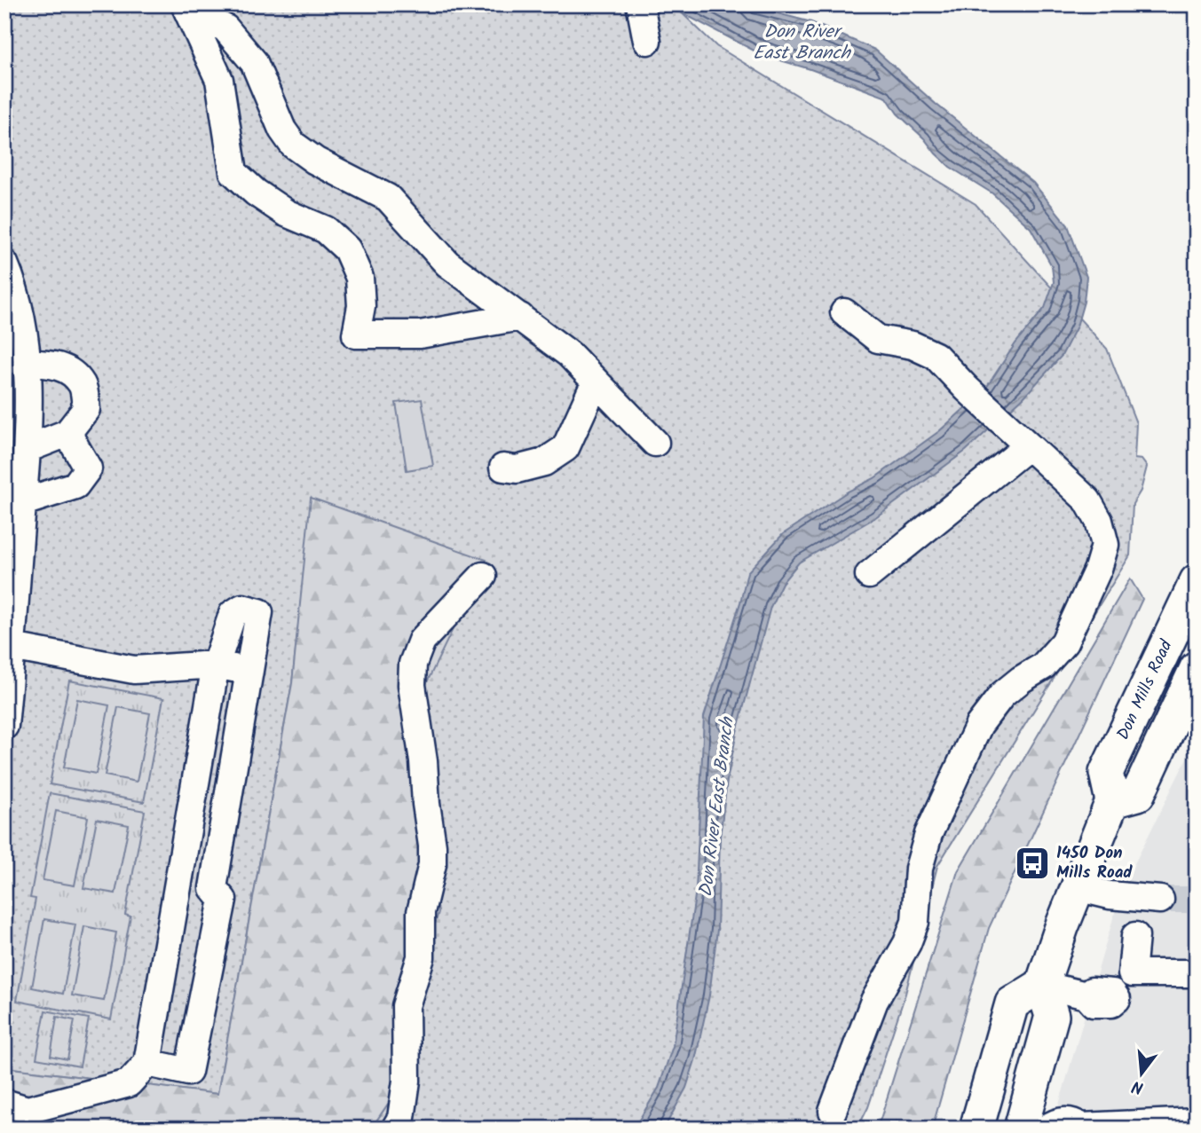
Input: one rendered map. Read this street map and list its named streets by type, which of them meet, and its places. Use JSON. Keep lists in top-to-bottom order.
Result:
{
  "streets": {
    "main road": ["Don Mills Road"]
  },
  "water": ["Don River East Branch"],
  "places": {
    "bus stop": ["1450 Don Mills Road"]
  },
  "north": "bottom"
}
